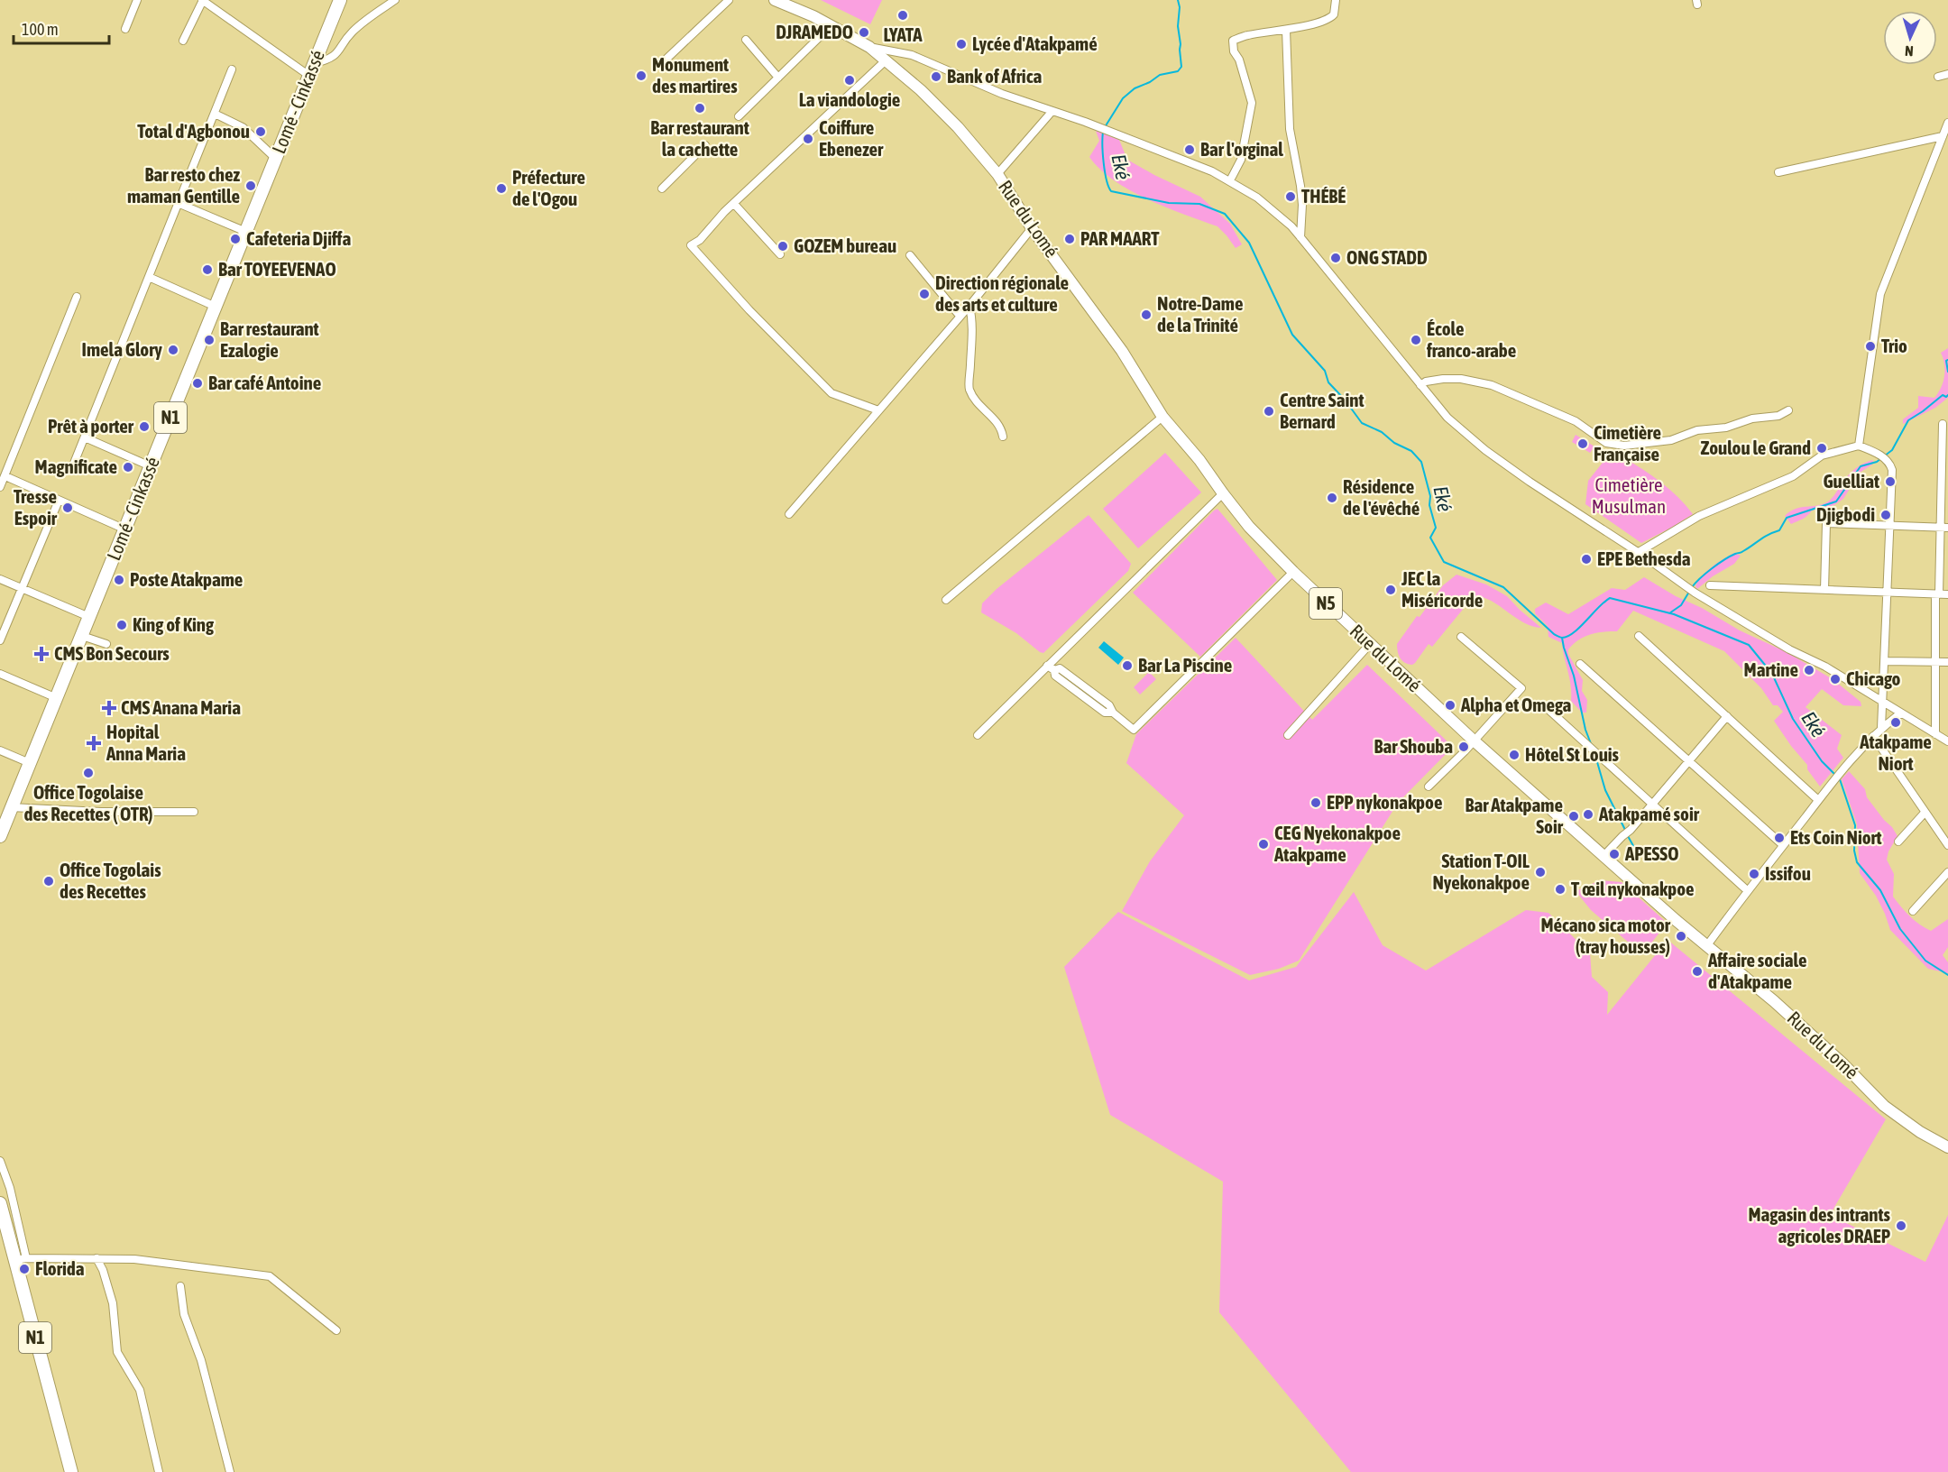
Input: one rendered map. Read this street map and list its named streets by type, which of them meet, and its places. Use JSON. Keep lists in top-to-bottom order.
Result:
{
  "streets": {
    "highway": ["Lomé - Cinkassé", "N1"],
    "main road": ["Rue du Lomé", "N5"]
  },
  "water": ["Eké"],
  "parks": ["Cimetière Musulman"],
  "places": {
    "other": [
      "LYATA",
      "DJRAMEDO",
      "Lycée d'Atakpamé",
      "Monument des martires",
      "Bank of Africa",
      "La viandologie",
      "Bar restaurant la cachette",
      "Total d'Agbonou",
      "Coiffure Ebenezer",
      "Bar l'orginal",
      "Bar resto chez maman Gentille",
      "Préfecture de l'Ogou",
      "THÉBÉ",
      "Cafeteria Djiffa",
      "PAR MAART",
      "GOZEM bureau",
      "ONG STADD",
      "Bar TOYEEVENAO",
      "Direction régionale des arts et culture",
      "Notre-Dame de la Trinité",
      "Bar restaurant Ezalogie",
      "École franco-arabe",
      "Trio",
      "Imela Glory",
      "Bar café Antoine",
      "Centre Saint Bernard",
      "Prêt à porter",
      "Cimetière Française",
      "Zoulou le Grand",
      "Magnificate",
      "Guelliat",
      "Résidence de l'évêché",
      "Tresse Espoir",
      "Djigbodi",
      "EPE Bethesda",
      "Poste Atakpame",
      "JEC la Miséricorde",
      "King of King",
      "Bar La Piscine",
      "Martine",
      "Chicago",
      "Alpha et Omega",
      "Atakpame Niort",
      "Bar Shouba",
      "Hôtel St Louis",
      "Office Togolaise des Recettes ( OTR)",
      "EPP nykonakpoe",
      "Atakpamé soir",
      "Bar Atakpame Soir",
      "Ets Coin Niort",
      "CEG Nyekonakpoe Atakpame",
      "APESSO",
      "Station T-OIL Nyekonakpoe",
      "Issifou",
      "Office Togolais des Recettes",
      "T œil nykonakpoe",
      "Mécano sica motor (tray housses)",
      "Affaire sociale d'Atakpame",
      "Magasin des intrants agricoles DRAEP",
      "Florida"
    ],
    "health": ["CMS Bon Secours", "CMS Anana Maria", "Hopital Anna Maria"]
  },
  "scale_bar": "100 m",
  "north": "bottom"
}
